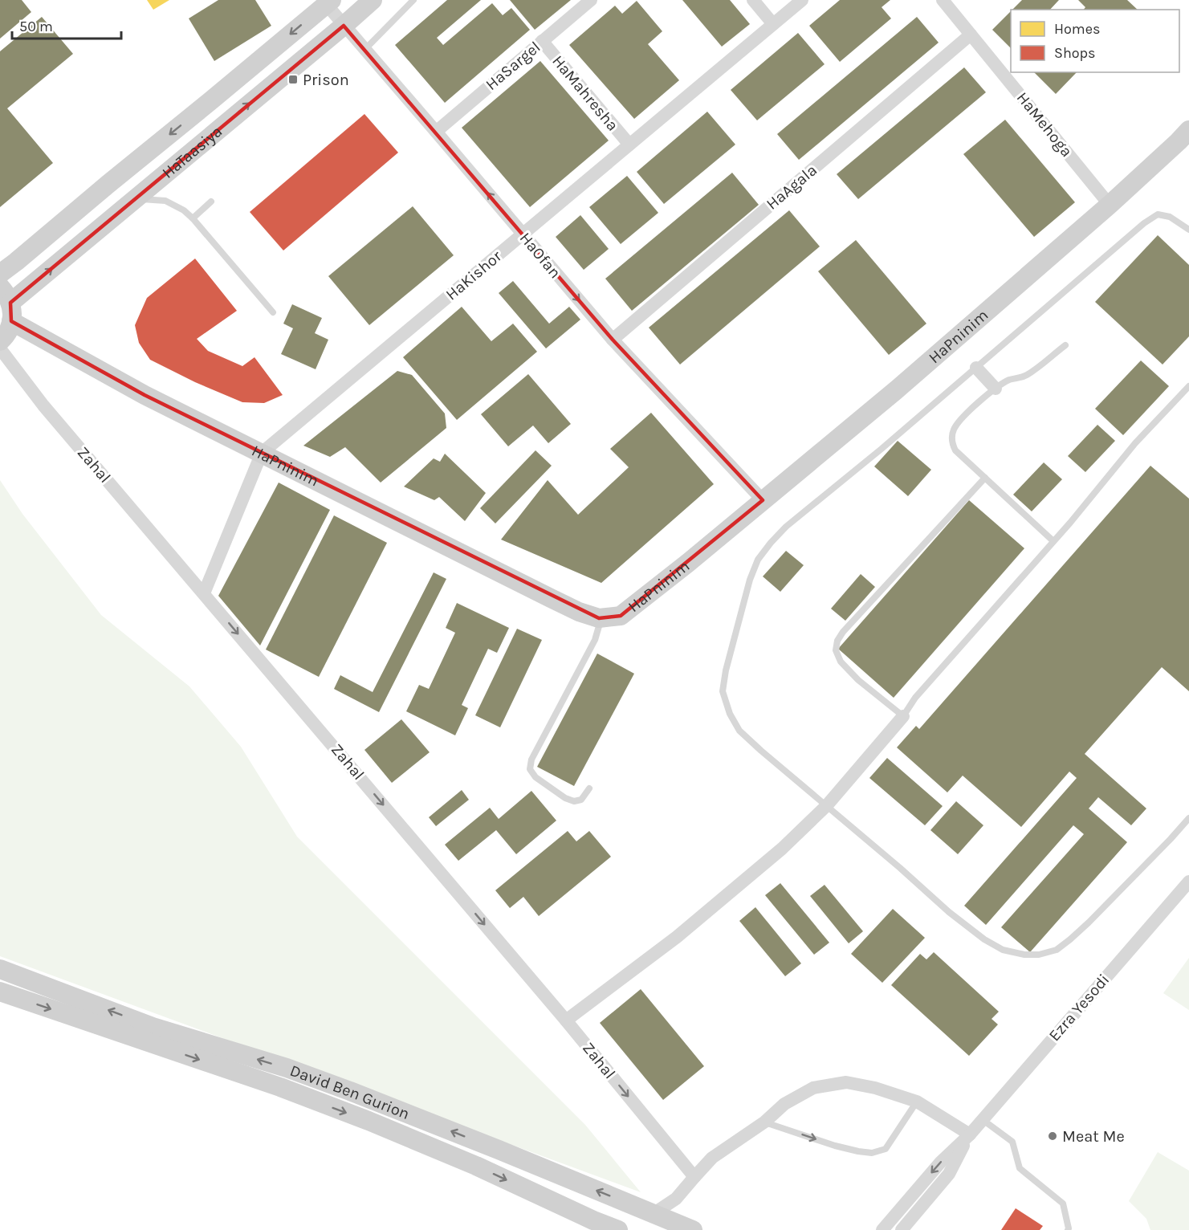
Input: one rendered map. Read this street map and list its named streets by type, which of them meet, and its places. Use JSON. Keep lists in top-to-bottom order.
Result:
{
  "streets": {
    "street": [
      "HaSargel",
      "HaMahresha",
      "HaMehoga",
      "HaTaasiya",
      "HaAgala",
      "HaOfan",
      "HaKishor",
      "HaPninim",
      "Zahal",
      "Ezra Yesodi",
      "David Ben Gurion"
    ]
  },
  "crossings": [
    ["HaSargel", "HaMahresha"],
    ["HaSargel", "HaOfan"],
    ["HaMahresha", "HaKishor"],
    ["HaMehoga", "HaAgala"],
    ["HaMehoga", "HaPninim"],
    ["HaTaasiya", "HaOfan"],
    ["HaTaasiya", "HaPninim"],
    ["HaAgala", "HaOfan"],
    ["HaOfan", "HaKishor"],
    ["HaOfan", "HaPninim"],
    ["HaKishor", "HaPninim"],
    ["HaKishor", "Zahal"]
  ],
  "one_way": ["Zahal"],
  "places": {
    "transit": ["Prison"],
    "other": ["Meat Me"]
  },
  "legend": ["Homes", "Shops"],
  "scale_bar": "50 m"
}
